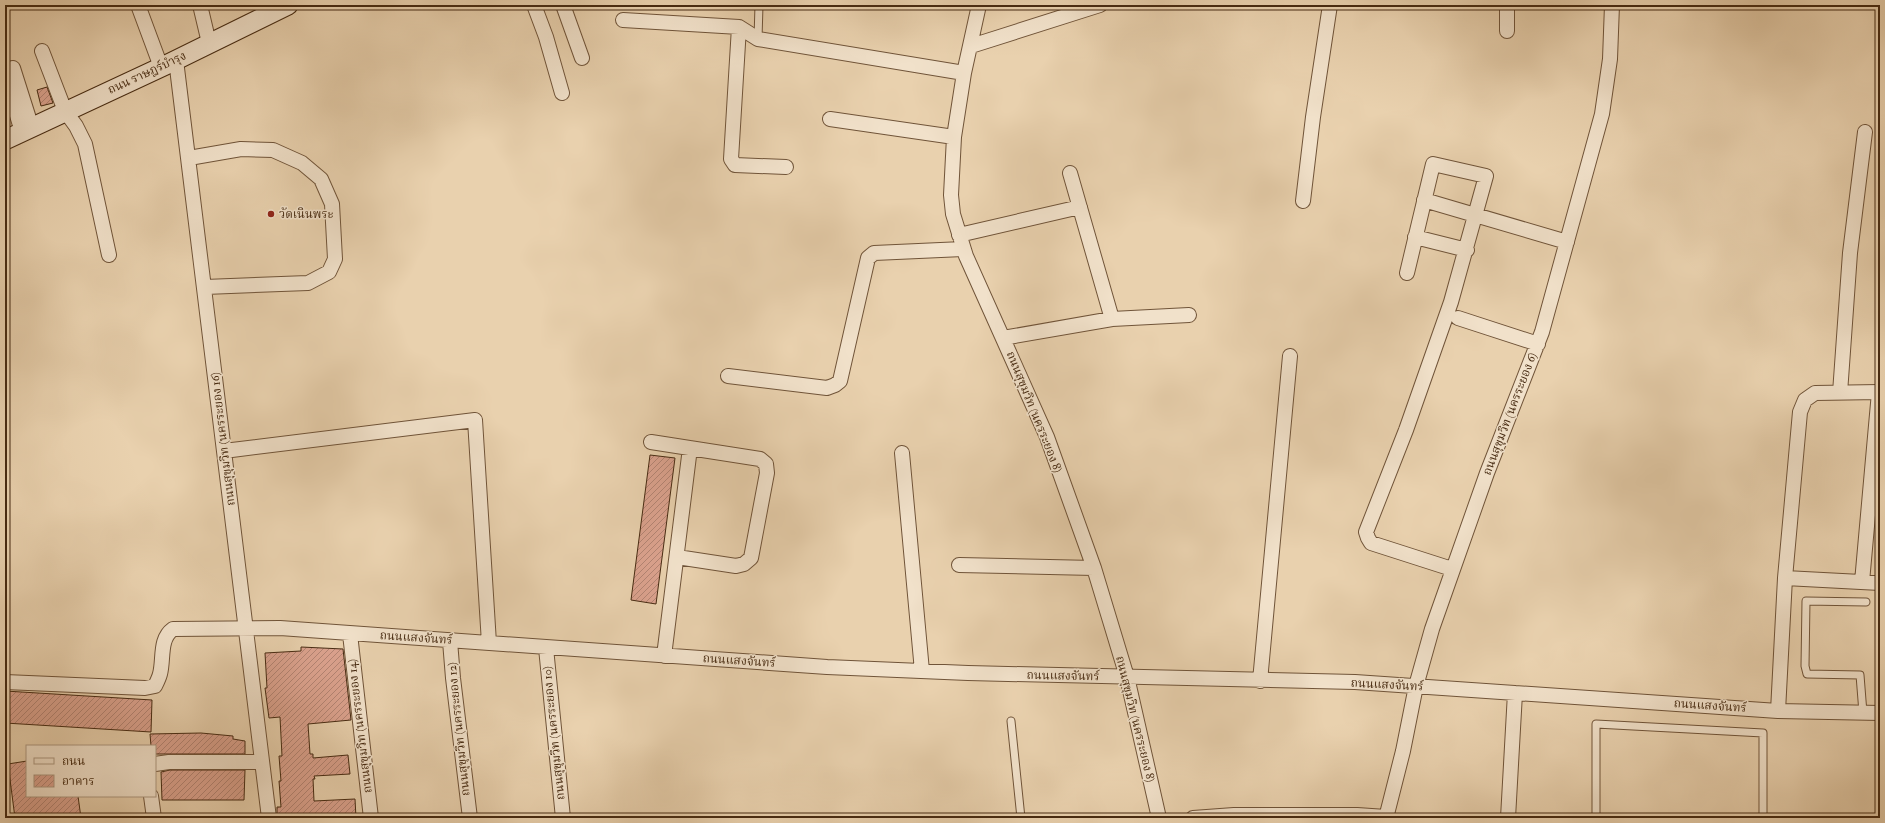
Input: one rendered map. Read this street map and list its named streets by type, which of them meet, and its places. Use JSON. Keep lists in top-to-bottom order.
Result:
{
  "streets": {
    "street": [
      "ถนน ราษฎร์บำรุง",
      "ถนนสุขุมวิท (นครระยอง 8)",
      "ถนนสุขุมวิท (นครระยอง 6)",
      "ถนนสุขุมวิท (นครระยอง 16)",
      "ถนนแสงจันทร์",
      "ถนนสุขุมวิท (นครระยอง 14)",
      "ถนนสุขุมวิท (นครระยอง 12)",
      "ถนนสุขุมวิท (นครระยอง 10)"
    ]
  },
  "crossings": [
    ["ถนน ราษฎร์บำรุง", "ถนนสุขุมวิท (นครระยอง 16)"],
    ["ถนนสุขุมวิท (นครระยอง 8)", "ถนนแสงจันทร์"],
    ["ถนนสุขุมวิท (นครระยอง 6)", "ถนนแสงจันทร์"],
    ["ถนนสุขุมวิท (นครระยอง 16)", "ถนนแสงจันทร์"],
    ["ถนนแสงจันทร์", "ถนนสุขุมวิท (นครระยอง 14)"],
    ["ถนนแสงจันทร์", "ถนนสุขุมวิท (นครระยอง 12)"],
    ["ถนนแสงจันทร์", "ถนนสุขุมวิท (นครระยอง 10)"]
  ],
  "places": ["วัดเนินพระ"],
  "legend": ["ถนน", "อาคาร"]
}
